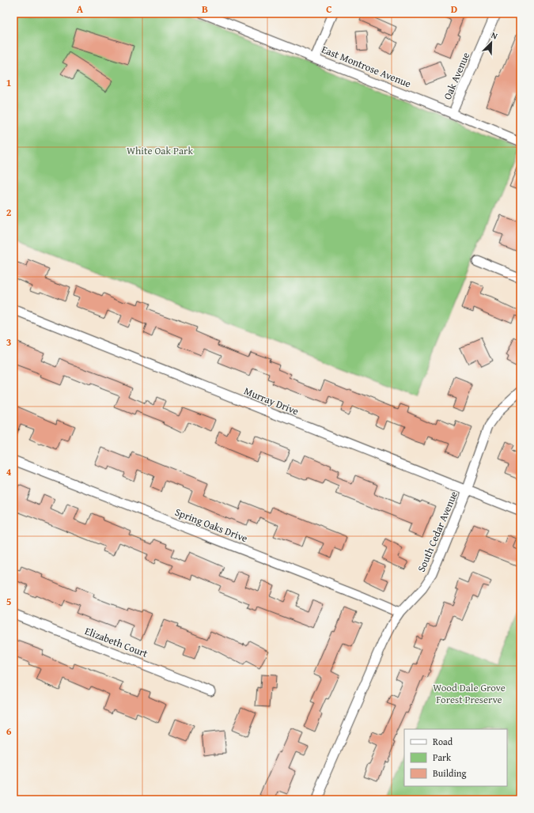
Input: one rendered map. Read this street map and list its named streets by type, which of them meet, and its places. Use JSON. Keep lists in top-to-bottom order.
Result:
{
  "streets": {
    "street": [
      "East Montrose Avenue",
      "Oak Avenue",
      "Murray Drive",
      "Spring Oaks Drive",
      "South Cedar Avenue",
      "Elizabeth Court"
    ]
  },
  "crossings": [
    ["East Montrose Avenue", "Oak Avenue"],
    ["Murray Drive", "South Cedar Avenue"],
    ["Spring Oaks Drive", "South Cedar Avenue"]
  ],
  "parks": ["White Oak Park", "Wood Dale Grove Forest Preserve"],
  "legend": ["Road", "Park", "Building"],
  "north": "top right",
  "grid": {
    "columns": [
      "A",
      "B",
      "C",
      "D"
    ],
    "rows": [
      "1",
      "2",
      "3",
      "4",
      "5",
      "6"
    ]
  }
}
